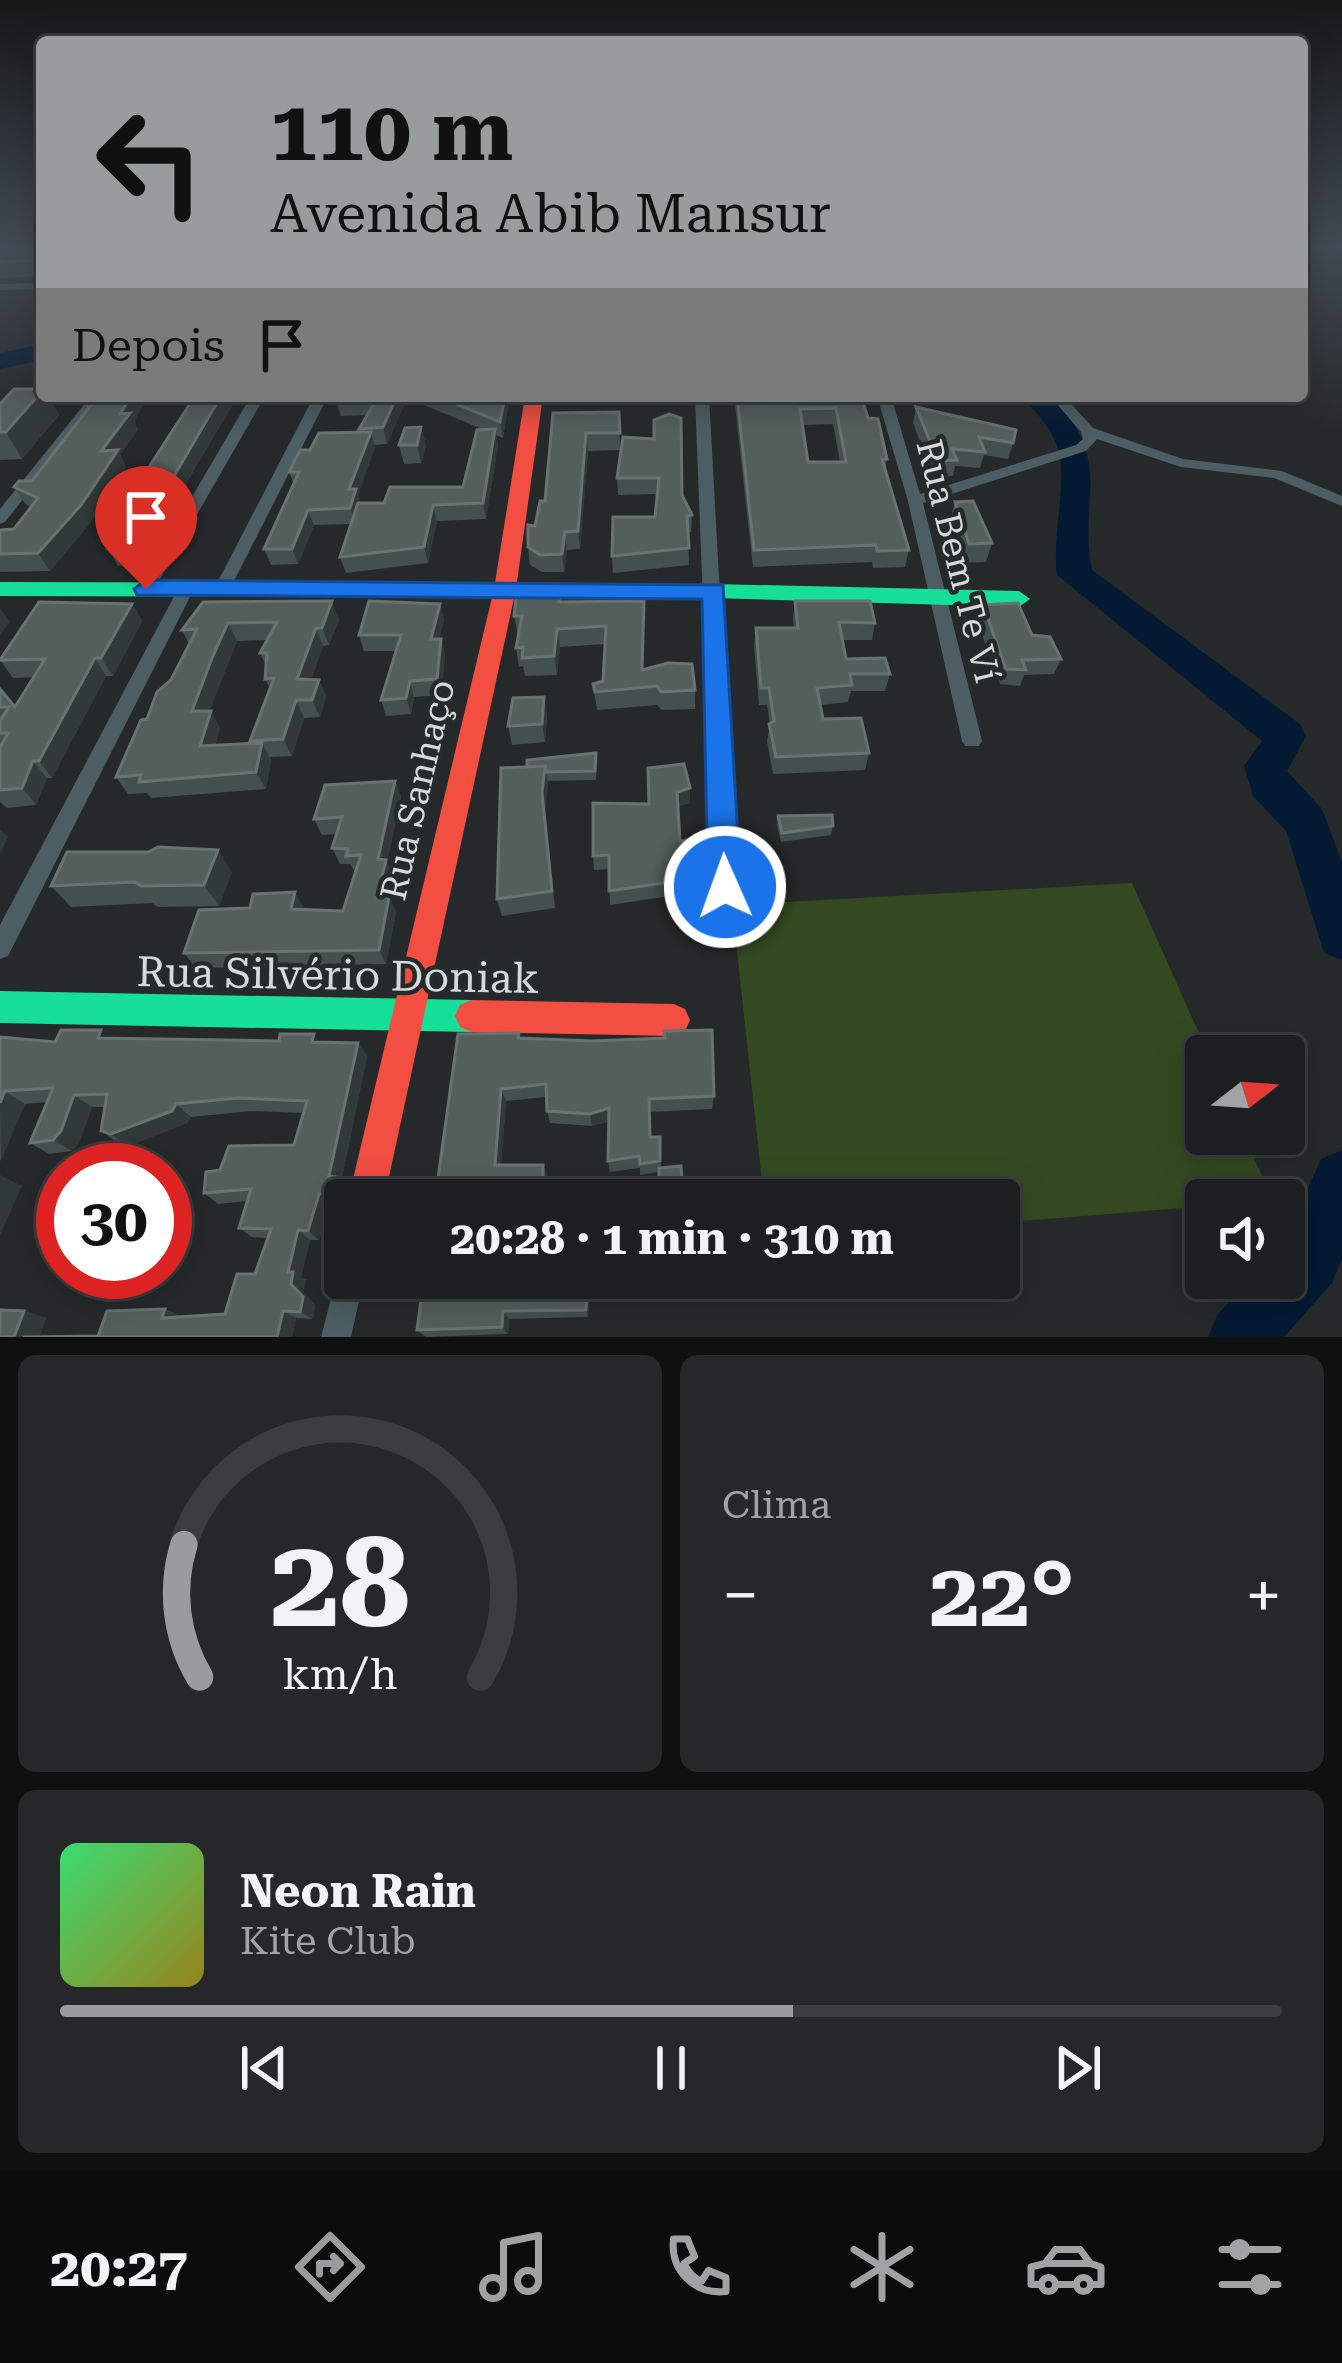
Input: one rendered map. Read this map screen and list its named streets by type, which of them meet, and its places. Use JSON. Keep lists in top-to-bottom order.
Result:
{
  "streets": {
    "street": ["Rua Bem Te Ví", "Rua Sanhaço", "Rua Silvério Doniak"]
  },
  "crossings": [
    ["Rua Sanhaço", "Rua Silvério Doniak"]
  ],
  "north": "right",
  "page": {
    "turn": ["110 m", "Avenida Abib Mansur"],
    "then": "Depois",
    "limit": "30",
    "trip": "20:28 · 1 min · 310 m",
    "tile": "Clima",
    "heat": ["−", "22°", "+"],
    "song": ["Neon Rain", "Kite Club"],
    "tabs": "20:27",
    "gauge": ["28", "km/h"]
  }
}
